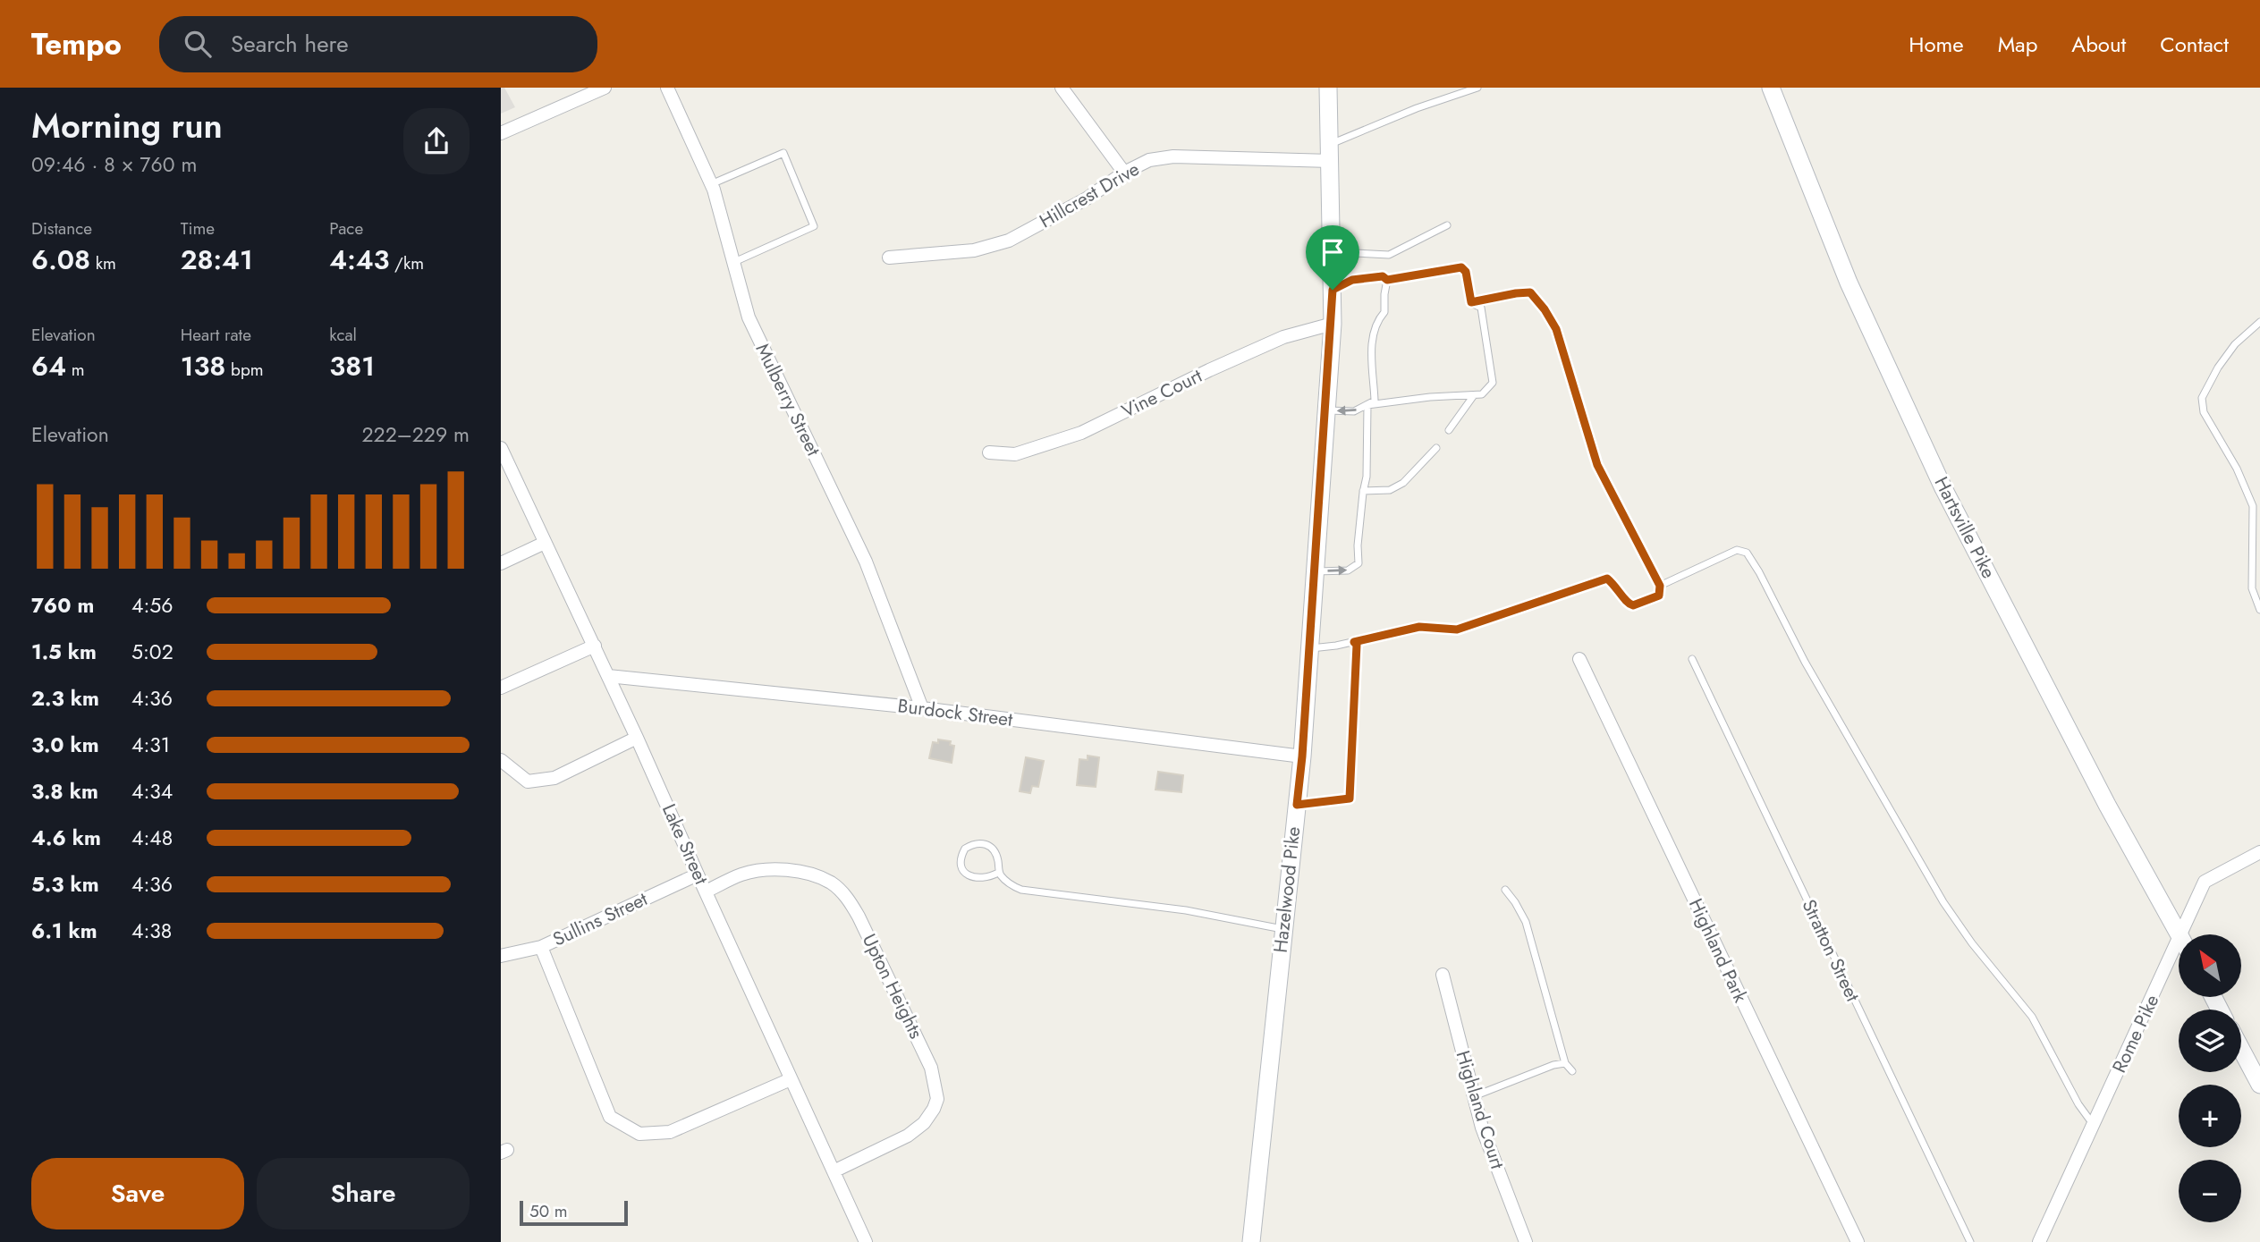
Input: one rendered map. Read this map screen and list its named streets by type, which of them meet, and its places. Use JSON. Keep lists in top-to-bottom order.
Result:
{
  "streets": {
    "street": [
      "Hillcrest Drive",
      "Vine Court",
      "Mulberry Street",
      "Hartsville Pike",
      "Burdock Street",
      "Lake Street",
      "Hazelwood Pike",
      "Sullins Street",
      "Highland Park",
      "Upton Heights",
      "Rome Pike",
      "Highland Court"
    ],
    "lane": ["Stratton Street"]
  },
  "crossings": [
    ["Hillcrest Drive", "Hazelwood Pike"],
    ["Vine Court", "Hazelwood Pike"],
    ["Mulberry Street", "Burdock Street"],
    ["Burdock Street", "Lake Street"],
    ["Burdock Street", "Hazelwood Pike"],
    ["Lake Street", "Sullins Street"],
    ["Lake Street", "Upton Heights"]
  ],
  "scale_bar": "50 m",
  "north": "top left",
  "page": {
    "header": "Tempo",
    "search": "Search here",
    "nav": [
      "Home",
      "Map",
      "About",
      "Contact"
    ],
    "heading": ["Morning run", "09:46 · 8 × 760 m"],
    "stats": [
      ["Distance", "6.08 km"],
      ["Time", "28:41"],
      ["Pace", "4:43 /km"],
      ["Elevation", "64 m"],
      ["Heart rate", "138 bpm"],
      ["kcal", "381"]
    ],
    "chart": ["Elevation", "222–229 m"],
    "list": [
      {
        "name": "760 m",
        "note": "4:56"
      },
      {
        "name": "1.5 km",
        "note": "5:02"
      },
      {
        "name": "2.3 km",
        "note": "4:36"
      },
      {
        "name": "3.0 km",
        "note": "4:31"
      },
      {
        "name": "3.8 km",
        "note": "4:34"
      },
      {
        "name": "4.6 km",
        "note": "4:48"
      },
      {
        "name": "5.3 km",
        "note": "4:36"
      },
      {
        "name": "6.1 km",
        "note": "4:38"
      }
    ],
    "map_buttons": ["+", "−"],
    "buttons": ["Save", "Share"],
    "scale": "50 m"
  }
}
